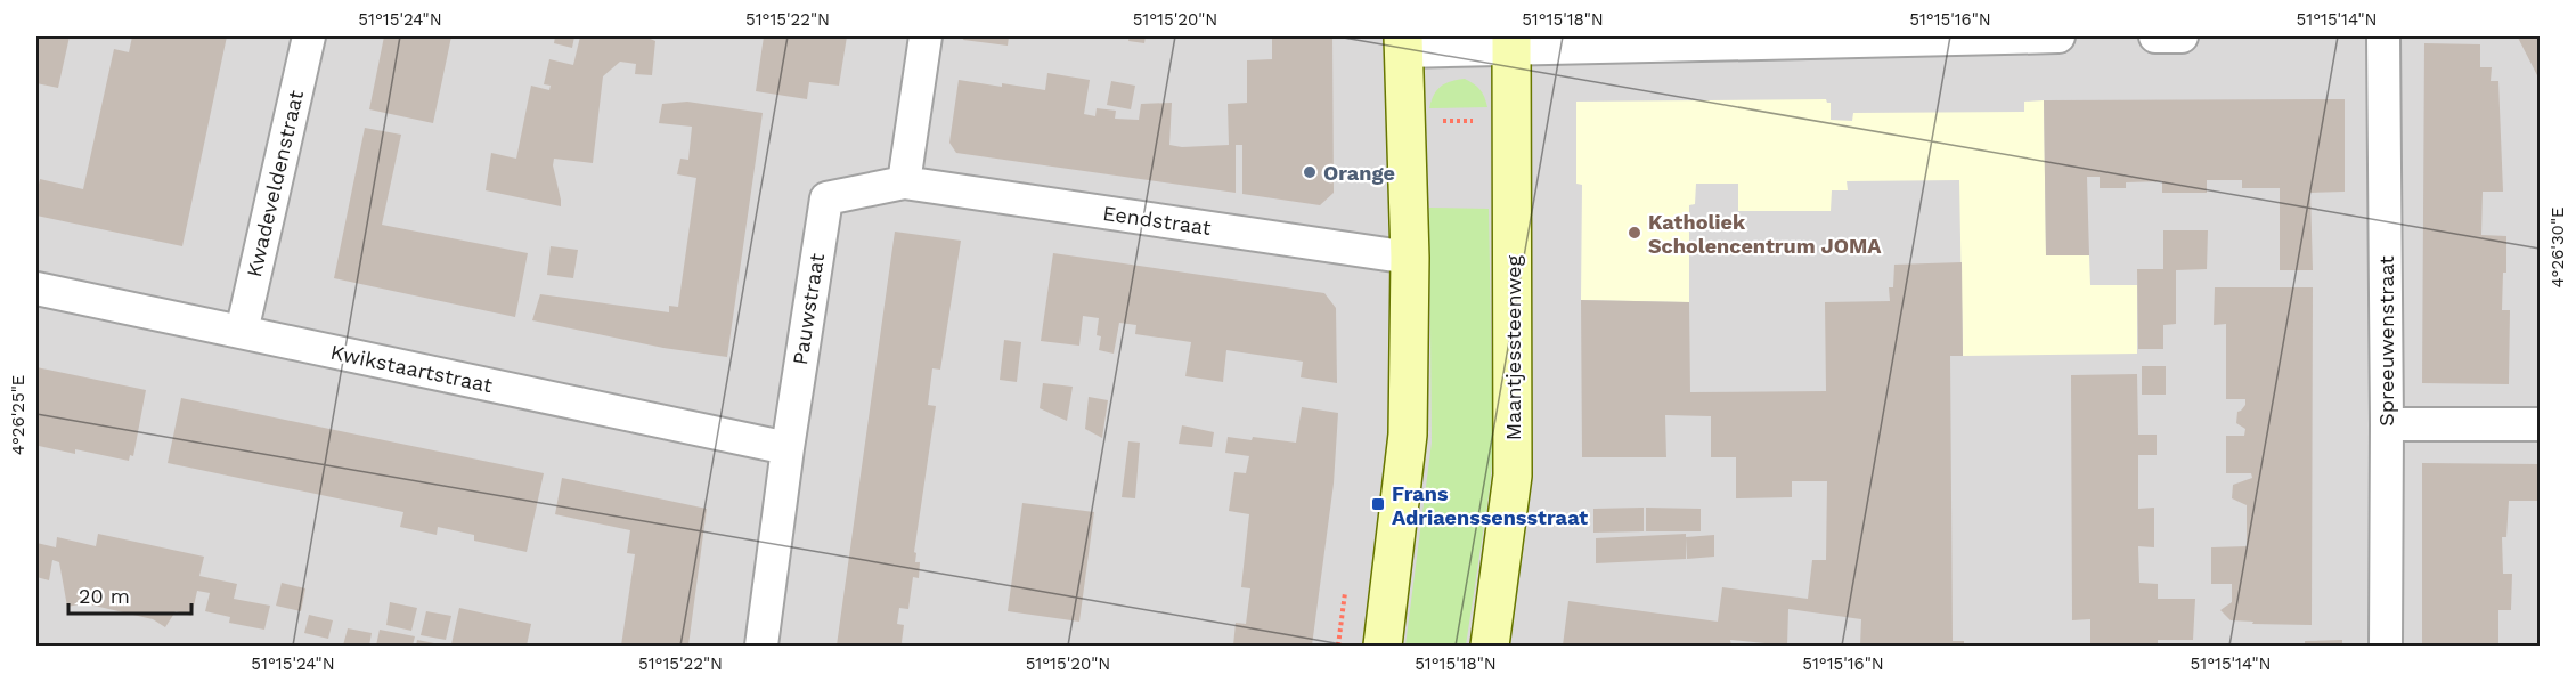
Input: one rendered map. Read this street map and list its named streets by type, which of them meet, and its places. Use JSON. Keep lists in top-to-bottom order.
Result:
{
  "streets": {
    "street": [
      "Kwadeveldenstraat",
      "Eendstraat",
      "Pauwstraat",
      "Spreeuwenstraat",
      "Maantjessteenweg",
      "Kwikstaartstraat"
    ]
  },
  "crossings": [
    ["Kwadeveldenstraat", "Kwikstaartstraat"],
    ["Eendstraat", "Pauwstraat"],
    ["Pauwstraat", "Kwikstaartstraat"]
  ],
  "places": {
    "other": ["Orange", "Katholiek Scholencentrum JOMA"],
    "transit": ["Frans Adriaenssensstraat"]
  },
  "scale_bar": "20 m",
  "coordinates": [
    "51°15'24\"N",
    "51°15'22\"N",
    "51°15'20\"N",
    "51°15'18\"N",
    "51°15'16\"N",
    "51°15'14\"N",
    "4°26'30\"E",
    "4°26'25\"E"
  ]
}
